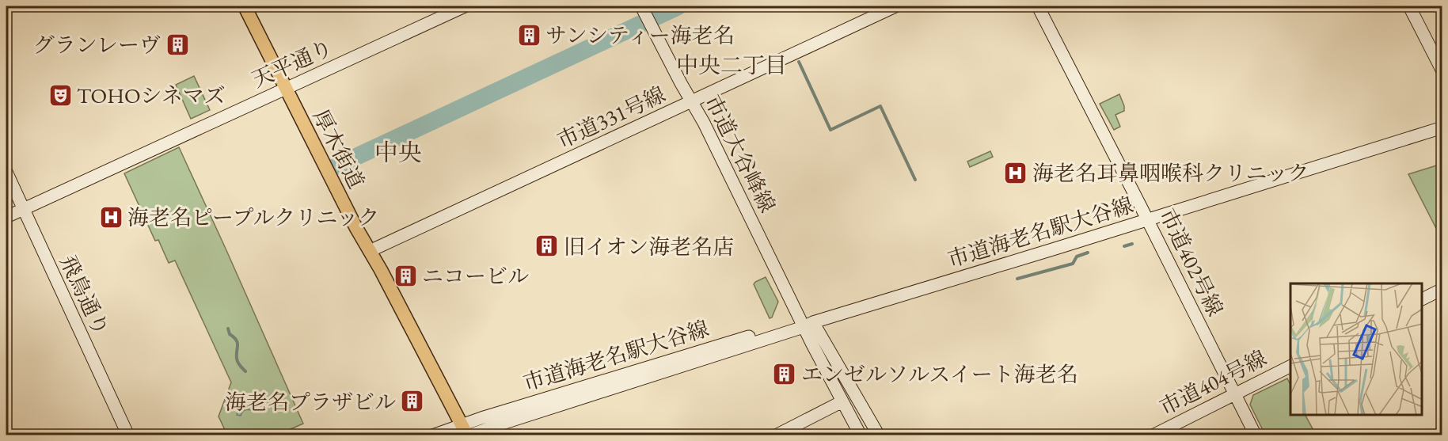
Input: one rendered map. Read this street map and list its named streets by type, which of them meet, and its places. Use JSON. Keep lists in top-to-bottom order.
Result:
{
  "streets": {
    "main road": ["厚木街道"],
    "street": [
      "天平通り",
      "市道331号線",
      "市道大谷峰線",
      "市道海老名駅大谷線",
      "市道402号線",
      "飛鳥通り",
      "市道404号線"
    ]
  },
  "crossings": [
    ["天平通り", "厚木街道"],
    ["天平通り", "飛鳥通り"],
    ["市道331号線", "厚木街道"],
    ["市道331号線", "市道大谷峰線"],
    ["厚木街道", "市道海老名駅大谷線"],
    ["市道大谷峰線", "市道海老名駅大谷線"],
    ["市道海老名駅大谷線", "市道402号線"],
    ["市道402号線", "市道404号線"]
  ],
  "districts": ["中央二丁目", "中央"],
  "places": {
    "building": [
      "サンシティー海老名",
      "グランレーヴ",
      "旧イオン海老名店",
      "ニコービル",
      "エンゼルソルスイート海老名",
      "海老名プラザビル"
    ],
    "theatre": ["TOHOシネマズ"],
    "hospital": ["海老名耳鼻咽喉科クリニック", "海老名ピープルクリニック"]
  }
}
